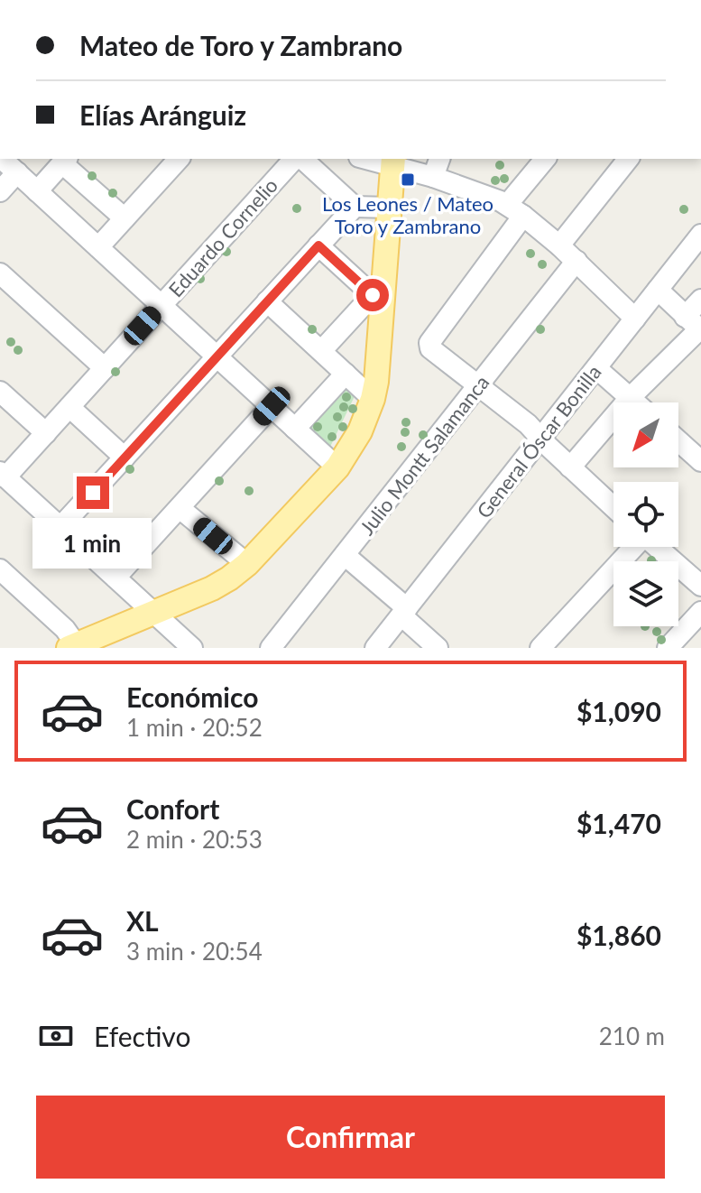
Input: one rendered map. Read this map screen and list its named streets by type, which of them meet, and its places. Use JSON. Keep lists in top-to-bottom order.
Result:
{
  "streets": {
    "street": ["Eduardo Cornelio", "General Óscar Bonilla", "Julio Montt Salamanca"]
  },
  "places": {
    "transit": ["Los Leones / Mateo Toro y Zambrano"]
  },
  "north": "bottom left",
  "page": {
    "banner": ["Mateo de Toro y Zambrano", "Elías Aránguiz"],
    "bubble": "1 min",
    "list": [
      {
        "name": "Económico",
        "note": "1 min · 20:52",
        "value": "$1,090"
      },
      {
        "name": "Confort",
        "note": "2 min · 20:53",
        "value": "$1,470"
      },
      {
        "name": "XL",
        "note": "3 min · 20:54",
        "value": "$1,860"
      }
    ],
    "pay": ["Efectivo", "210 m"],
    "buttons": "Confirmar"
  }
}
